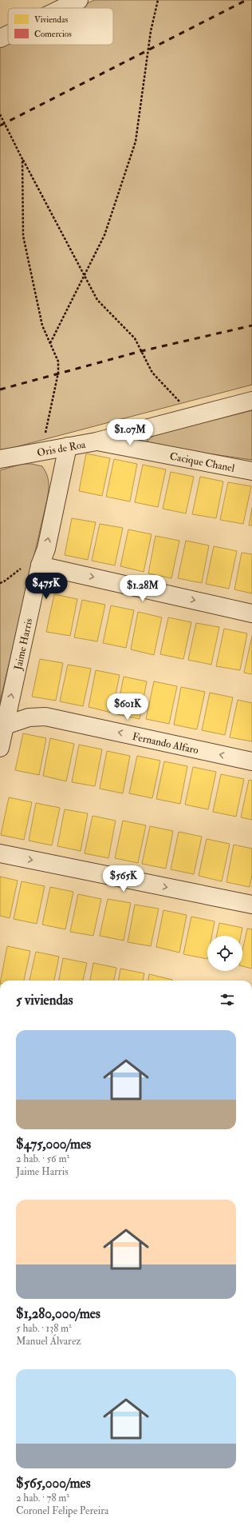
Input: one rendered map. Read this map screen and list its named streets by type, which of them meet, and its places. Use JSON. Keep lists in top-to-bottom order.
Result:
{
  "streets": {
    "street": [
      "Oris de Roa",
      "Cacique Chanel",
      "Jaime Harris",
      "Fernando Alfaro"
    ]
  },
  "crossings": [
    ["Oris de Roa", "Cacique Chanel"],
    ["Oris de Roa", "Jaime Harris"],
    ["Jaime Harris", "Fernando Alfaro"]
  ],
  "one_way": ["Jaime Harris"],
  "legend": ["Viviendas", "Comercios"],
  "page": {
    "price": [
      "$1.07M",
      "$475K",
      "$1.28M",
      "$601K",
      "$565K"
    ],
    "heading": "5 viviendas",
    "list": [
      {
        "name": "$475,000/mes",
        "note": "2 hab. · 56 m² · Jaime Harris"
      },
      {
        "name": "$1,280,000/mes",
        "note": "5 hab. · 138 m² · Manuel Álvarez"
      },
      {
        "name": "$565,000/mes",
        "note": "2 hab. · 78 m² · Coronel Felipe Pereira"
      }
    ]
  }
}
